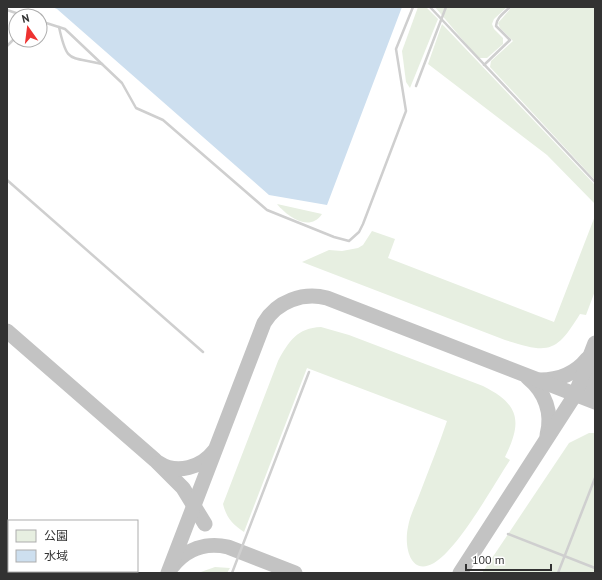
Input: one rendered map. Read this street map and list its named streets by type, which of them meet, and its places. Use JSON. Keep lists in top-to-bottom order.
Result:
{
  "legend": ["公園", "水域"],
  "scale_bar": "100 m",
  "north": "top"
}
